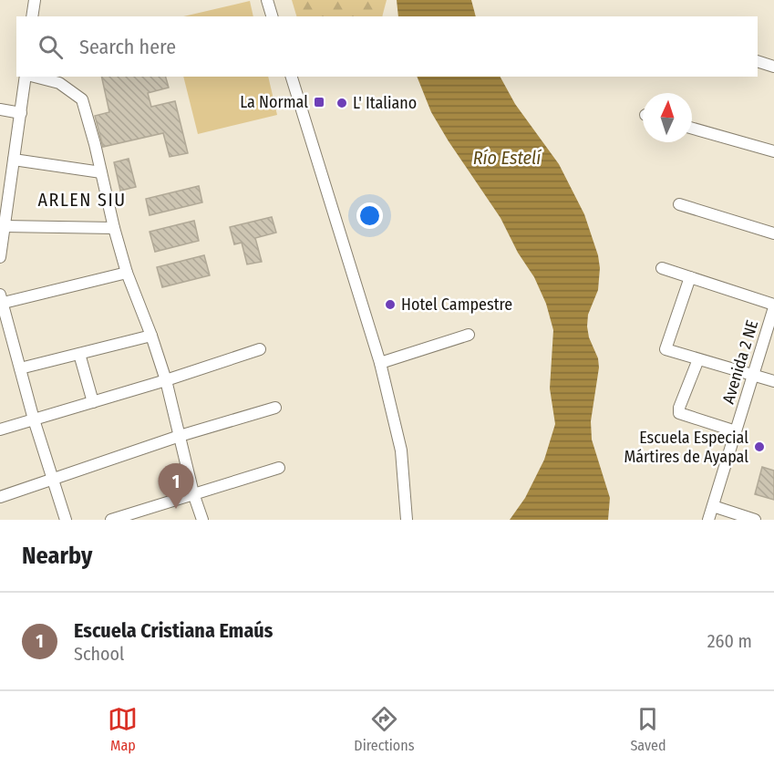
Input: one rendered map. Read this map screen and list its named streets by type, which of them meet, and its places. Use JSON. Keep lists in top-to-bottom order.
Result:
{
  "streets": {
    "street": ["Avenida 2 NE"]
  },
  "districts": ["ARLEN SIU"],
  "water": ["Río Estelí"],
  "places": {
    "transit": ["La Normal"],
    "other": ["L' Italiano", "Hotel Campestre", "Escuela Especial Mártires de Ayapal"]
  },
  "north": "top",
  "page": {
    "search": "Search here",
    "pins": "1",
    "heading": "Nearby",
    "list": [
      {
        "mark": "1",
        "name": "Escuela Cristiana Emaús",
        "note": "School",
        "value": "260 m"
      }
    ],
    "nav": ["Map", "Directions", "Saved"]
  }
}
